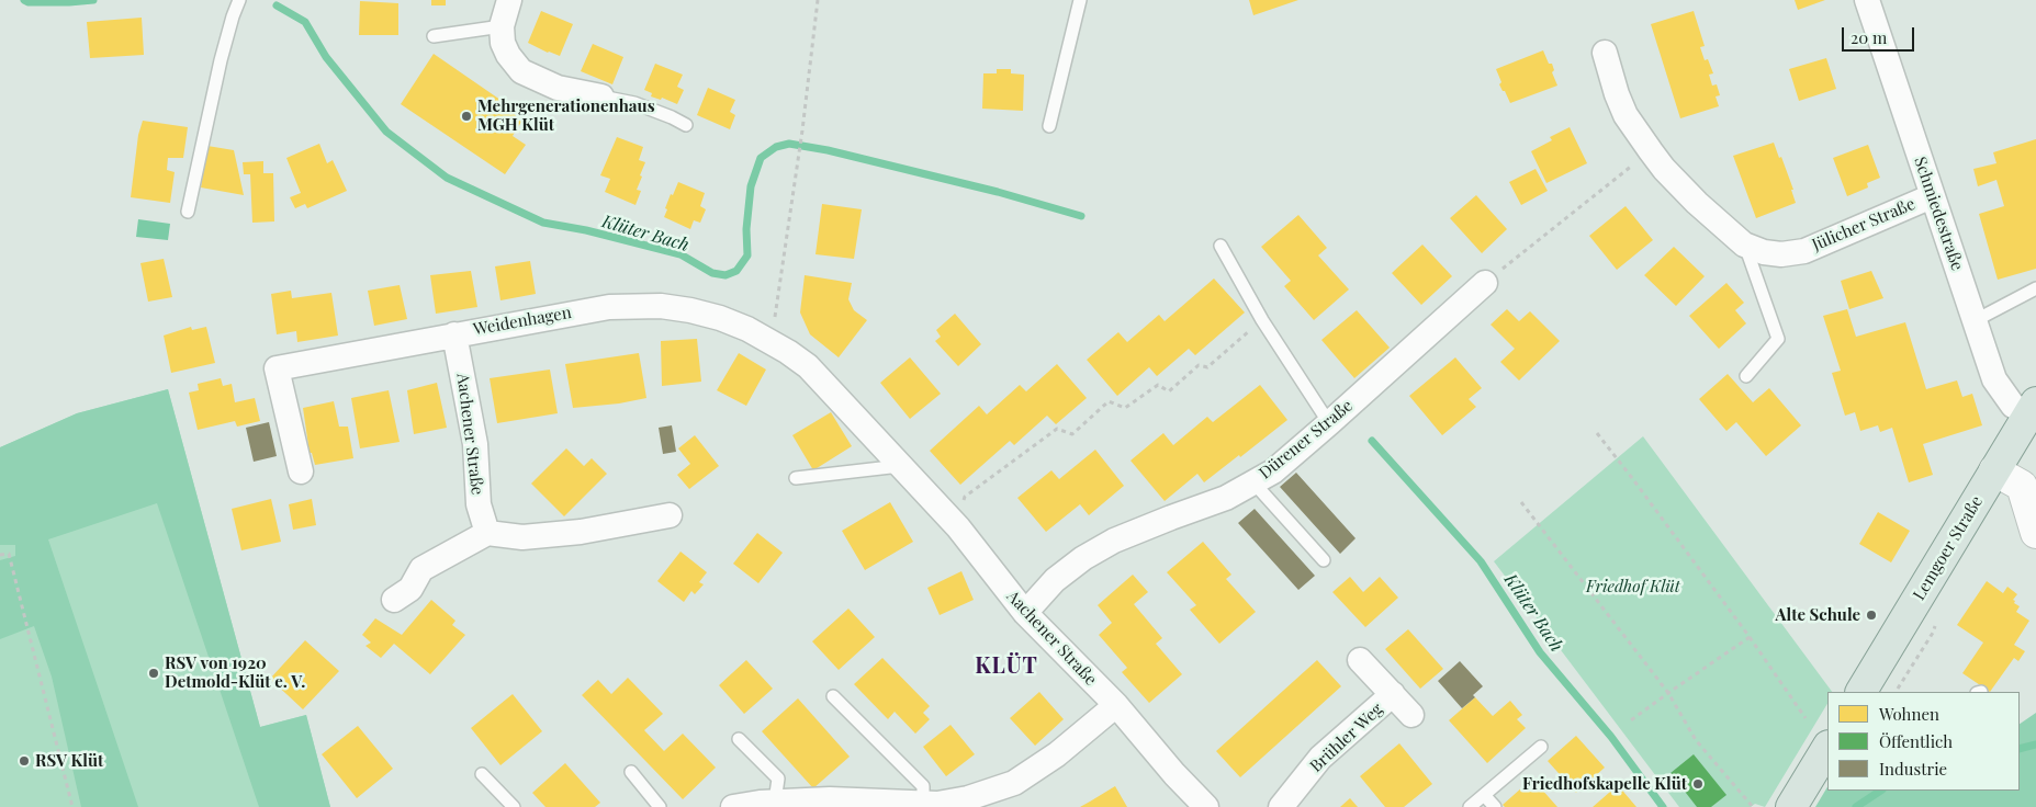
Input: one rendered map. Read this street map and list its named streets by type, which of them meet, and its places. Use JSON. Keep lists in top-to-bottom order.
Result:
{
  "streets": {
    "main road": ["Lemgoer Straße"],
    "street": [
      "Schmiedestraße",
      "Jülicher Straße",
      "Weidenhagen",
      "Aachener Straße",
      "Dürener Straße",
      "Brühler Weg"
    ]
  },
  "crossings": [
    ["Schmiedestraße", "Jülicher Straße"],
    ["Schmiedestraße", "Lemgoer Straße"],
    ["Weidenhagen", "Aachener Straße"],
    ["Aachener Straße", "Dürener Straße"]
  ],
  "districts": ["KLÜT"],
  "water": ["Klüter Bach"],
  "parks": ["Friedhof Klüt"],
  "places": [
    "Mehrgenerationenhaus MGH Klüt",
    "Alte Schule",
    "RSV von 1920 Detmold-Klüt e. V.",
    "RSV Klüt",
    "Friedhofskapelle Klüt"
  ],
  "legend": ["Wohnen", "Öffentlich", "Industrie"],
  "scale_bar": "20 m"
}
